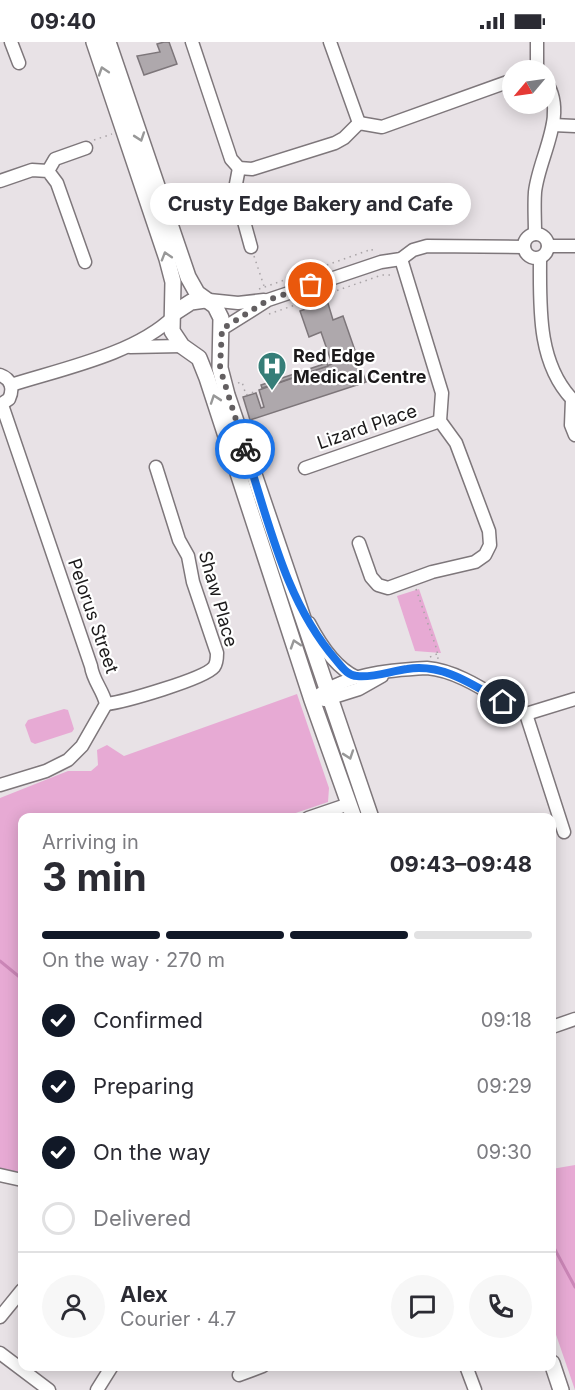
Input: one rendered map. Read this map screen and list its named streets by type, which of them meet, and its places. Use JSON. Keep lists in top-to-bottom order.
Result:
{
  "streets": {
    "street": ["Lizard Place", "Shaw Place", "Pelorus Street"]
  },
  "crossings": [
    ["Shaw Place", "Pelorus Street"]
  ],
  "places": {
    "other": ["Crusty Edge Bakery and Cafe"],
    "hospital": ["Red Edge Medical Centre"]
  },
  "north": "bottom left",
  "page": {
    "status": "09:40",
    "bubble": "Crusty Edge Bakery and Cafe",
    "heading": ["3 min", "Arriving in", "09:43–09:48"],
    "panel": ["Alex", "Courier · 4.7"],
    "bar": "On the way · 270 m",
    "list": [
      ["Confirmed", "09:18"],
      ["Preparing", "09:29"],
      ["On the way", "09:30"],
      "Delivered"
    ]
  }
}
